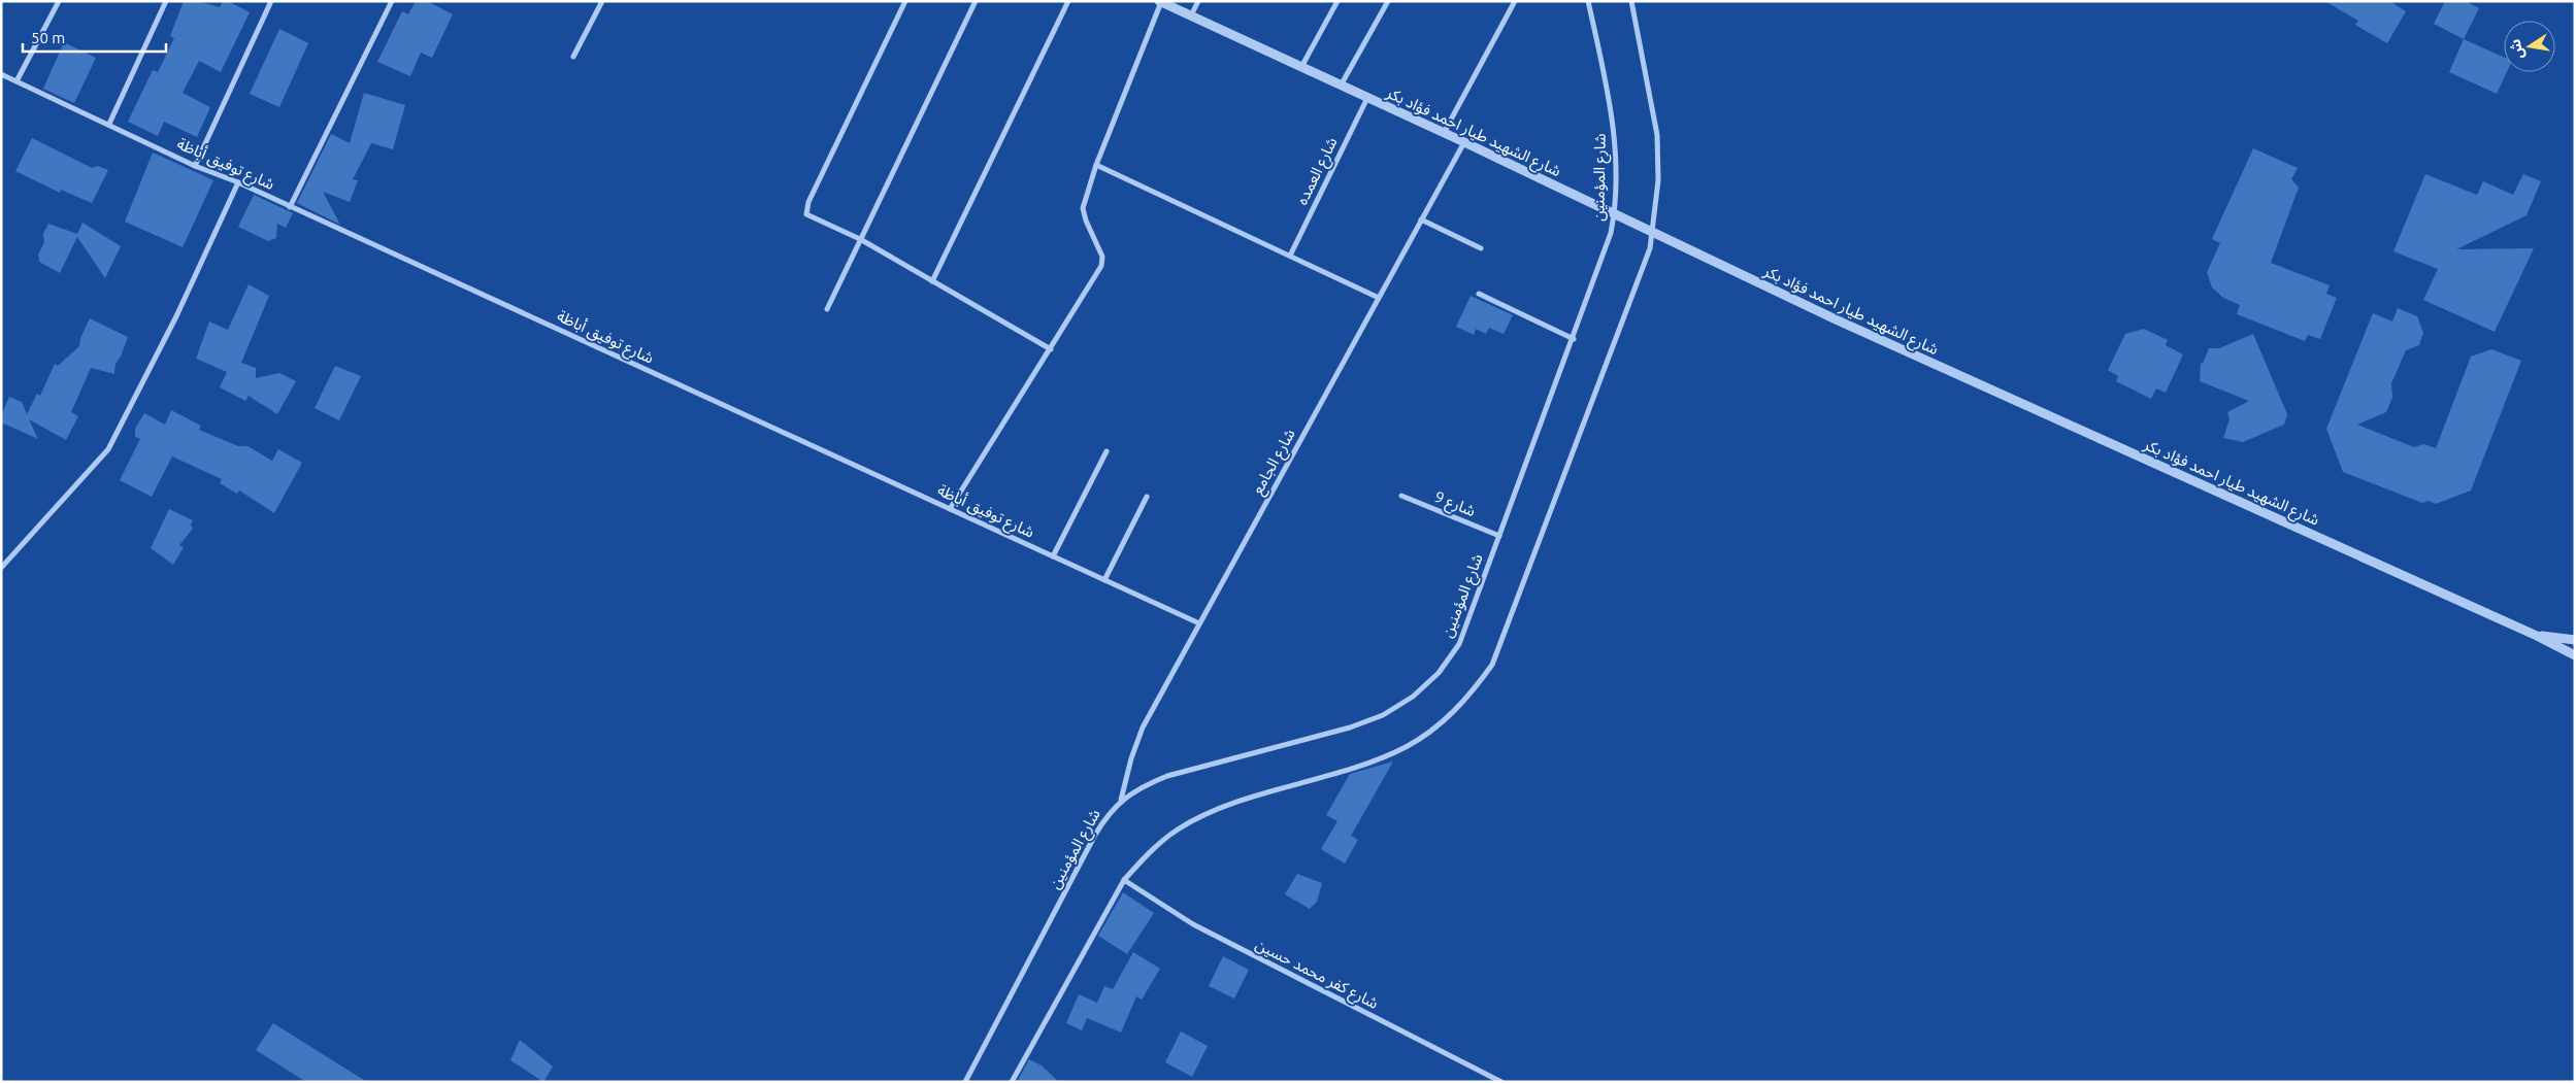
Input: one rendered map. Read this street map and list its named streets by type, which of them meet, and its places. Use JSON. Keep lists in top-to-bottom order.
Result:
{
  "streets": {
    "street": [
      "شارع الشهيد طيار احمد فؤاد بكر",
      "شارع توفيق أباظة",
      "شارع العمده",
      "شارع المؤمنين",
      "شارع الجامع",
      "شارع 9",
      "شارع كفر محمد حسين"
    ]
  },
  "crossings": [
    ["شارع الشهيد طيار احمد فؤاد بكر", "شارع العمده"],
    ["شارع الشهيد طيار احمد فؤاد بكر", "شارع المؤمنين"],
    ["شارع الشهيد طيار احمد فؤاد بكر", "شارع الجامع"],
    ["شارع توفيق أباظة", "شارع الجامع"],
    ["شارع المؤمنين", "شارع الجامع"],
    ["شارع المؤمنين", "شارع 9"]
  ],
  "scale_bar": "50 m",
  "north": "left"
}
